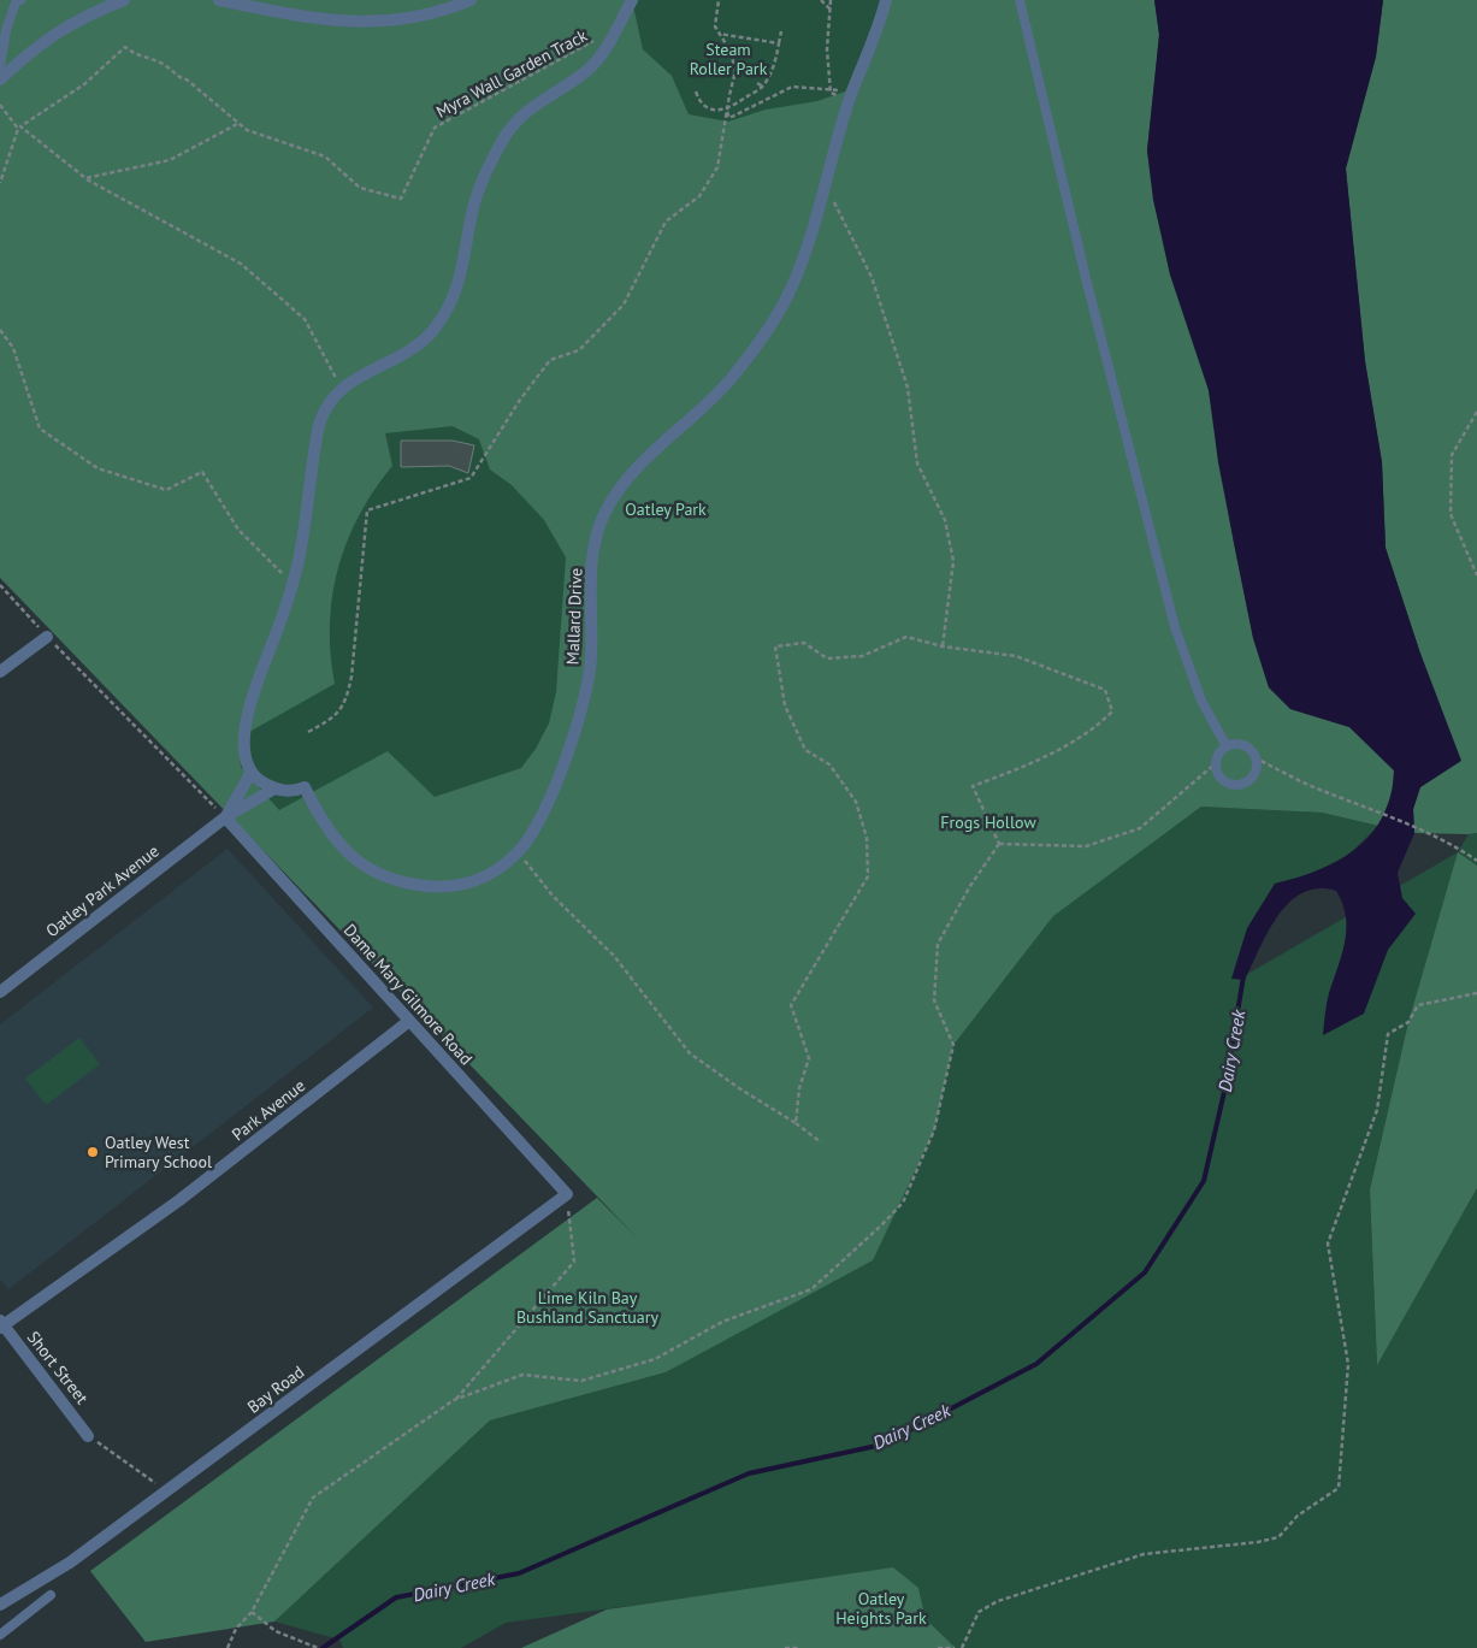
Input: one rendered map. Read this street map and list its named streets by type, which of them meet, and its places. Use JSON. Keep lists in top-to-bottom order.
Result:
{
  "streets": {
    "street": [
      "Mallard Drive",
      "Oatley Park Avenue",
      "Dame Mary Gilmore Road",
      "Park Avenue",
      "Short Street",
      "Bay Road"
    ],
    "path": ["Myra Wall Garden Track"]
  },
  "crossings": [
    ["Mallard Drive", "Oatley Park Avenue"],
    ["Mallard Drive", "Dame Mary Gilmore Road"],
    ["Oatley Park Avenue", "Dame Mary Gilmore Road"],
    ["Dame Mary Gilmore Road", "Park Avenue"],
    ["Dame Mary Gilmore Road", "Bay Road"],
    ["Park Avenue", "Short Street"]
  ],
  "water": ["Dairy Creek"],
  "parks": [
    "Steam Roller Park",
    "Oatley Park",
    "Frogs Hollow",
    "Lime Kiln Bay Bushland Sanctuary",
    "Oatley Heights Park"
  ],
  "places": ["Oatley West Primary School"]
}
